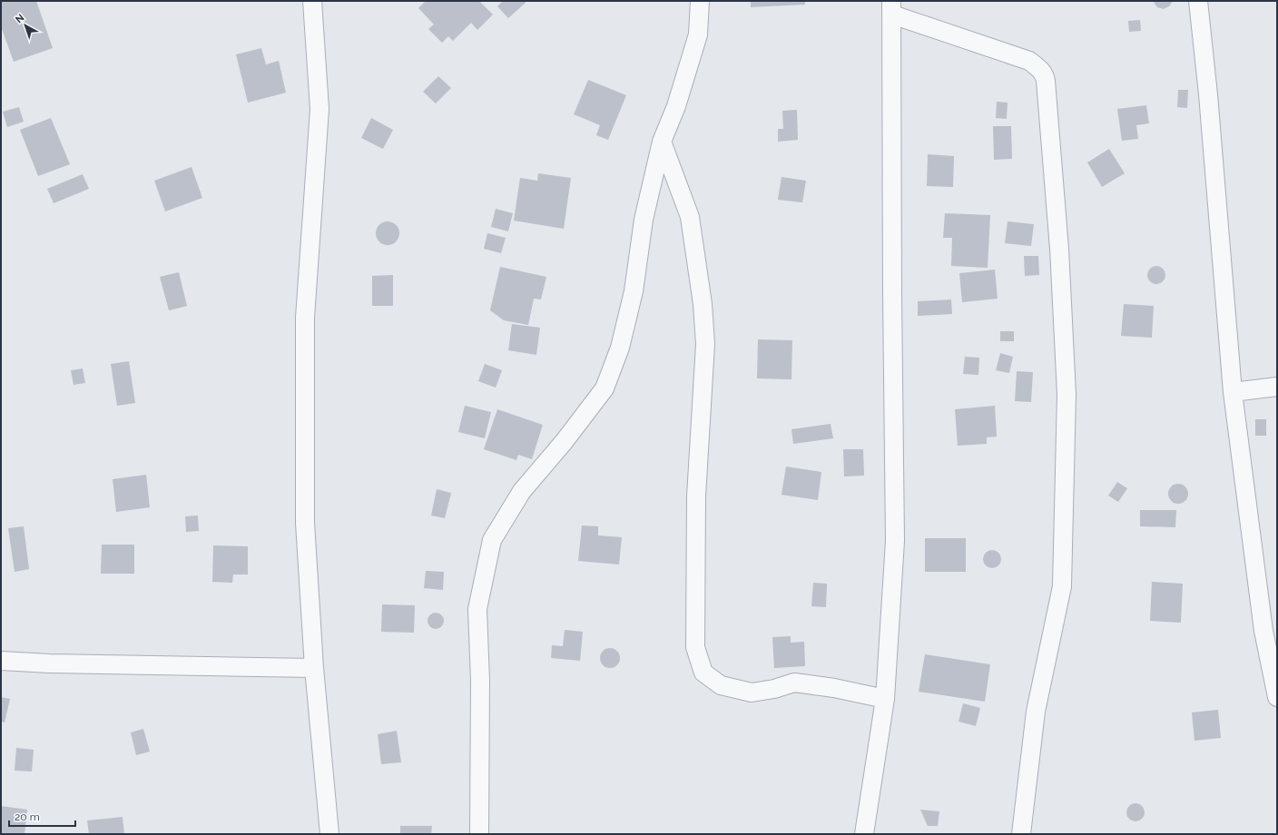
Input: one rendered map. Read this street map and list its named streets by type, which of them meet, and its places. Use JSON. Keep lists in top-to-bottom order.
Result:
{
  "scale_bar": "20 m",
  "north": "top left"
}
